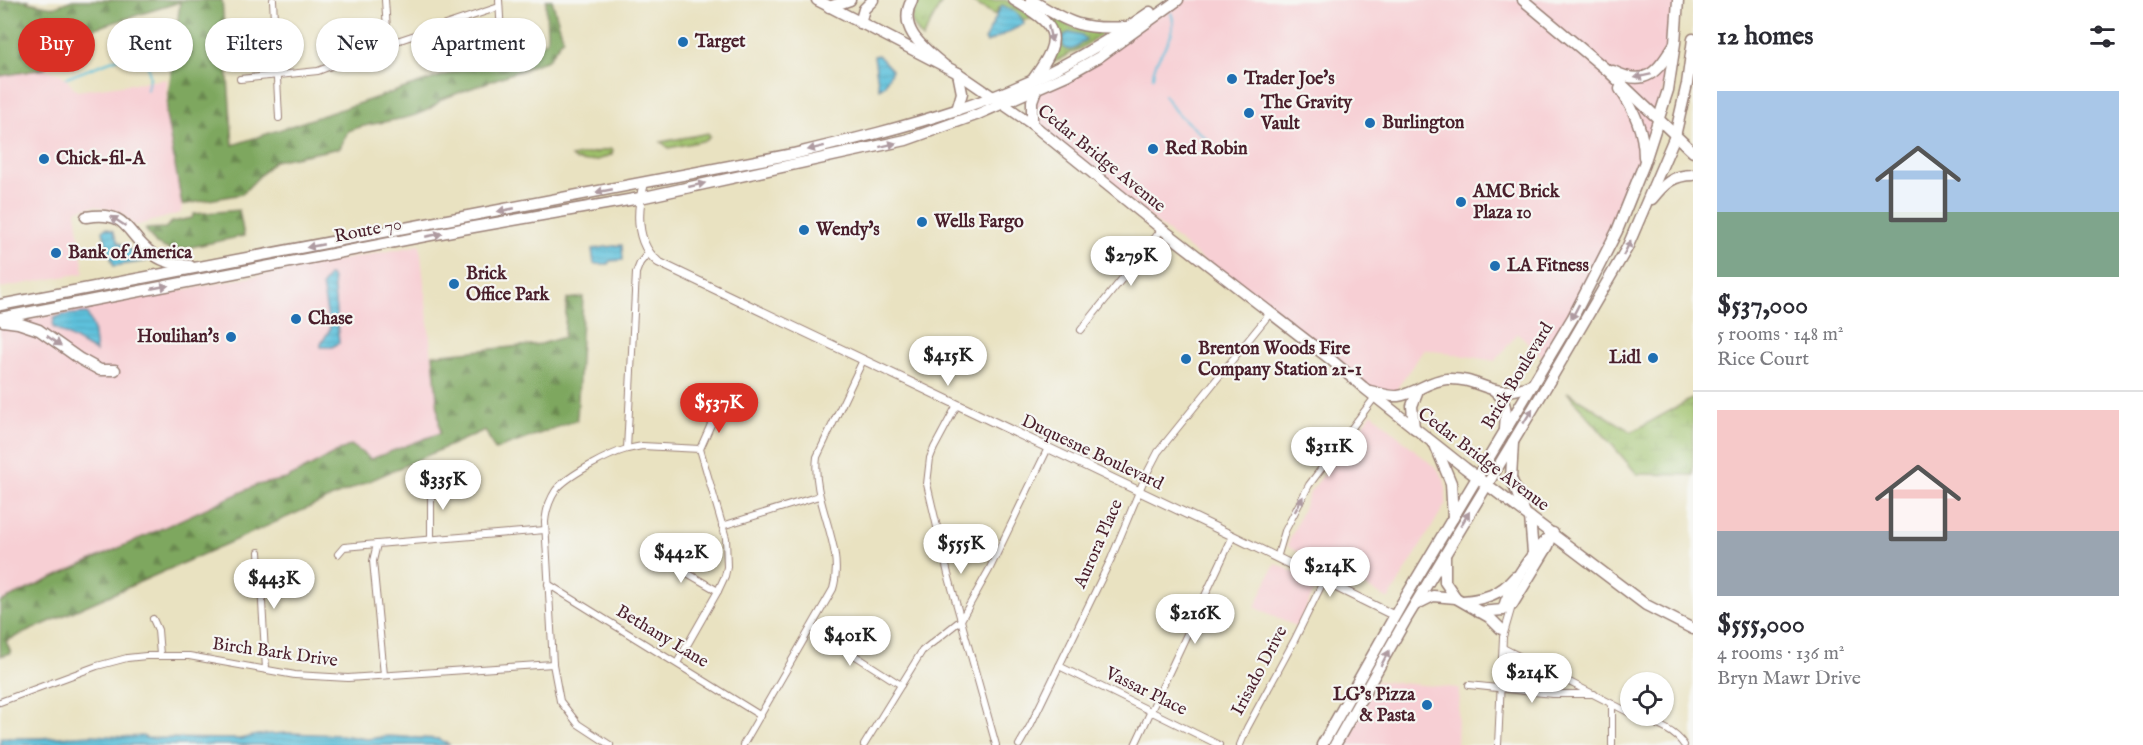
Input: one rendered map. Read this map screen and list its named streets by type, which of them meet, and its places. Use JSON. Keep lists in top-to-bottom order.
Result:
{
  "streets": {
    "main road": ["Cedar Bridge Avenue", "Route 70", "Brick Boulevard"],
    "street": [
      "Duquesne Boulevard",
      "Aurora Place",
      "Bethany Lane",
      "Birch Bark Drive",
      "Irisado Drive",
      "Vassar Place"
    ]
  },
  "crossings": [
    ["Cedar Bridge Avenue", "Route 70"],
    ["Cedar Bridge Avenue", "Brick Boulevard"],
    ["Cedar Bridge Avenue", "Aurora Place"],
    ["Brick Boulevard", "Duquesne Boulevard"],
    ["Duquesne Boulevard", "Aurora Place"],
    ["Duquesne Boulevard", "Irisado Drive"],
    ["Aurora Place", "Vassar Place"]
  ],
  "places": [
    "Target",
    "Trader Joe's",
    "The Gravity Vault",
    "Burlington",
    "Red Robin",
    "Chick-fil-A",
    "AMC Brick Plaza 10",
    "Wells Fargo",
    "Wendy's",
    "Bank of America",
    "LA Fitness",
    "Brick Office Park",
    "Chase",
    "Houlihan's",
    "Lidl",
    "Brenton Woods Fire Company Station 21-1",
    "LG’s Pizza & Pasta"
  ],
  "page": {
    "heading": "12 homes",
    "chip": [
      "Buy",
      "Rent",
      "Filters",
      "New",
      "Apartment"
    ],
    "list": [
      {
        "name": "$537,000",
        "note": "5 rooms · 148 m² · Rice Court"
      },
      {
        "name": "$555,000",
        "note": "4 rooms · 136 m² · Bryn Mawr Drive"
      }
    ],
    "price": [
      "$279K",
      "$415K",
      "$537K",
      "$311K",
      "$335K",
      "$555K",
      "$442K",
      "$214K",
      "$443K",
      "$216K",
      "$401K",
      "$214K"
    ]
  }
}
